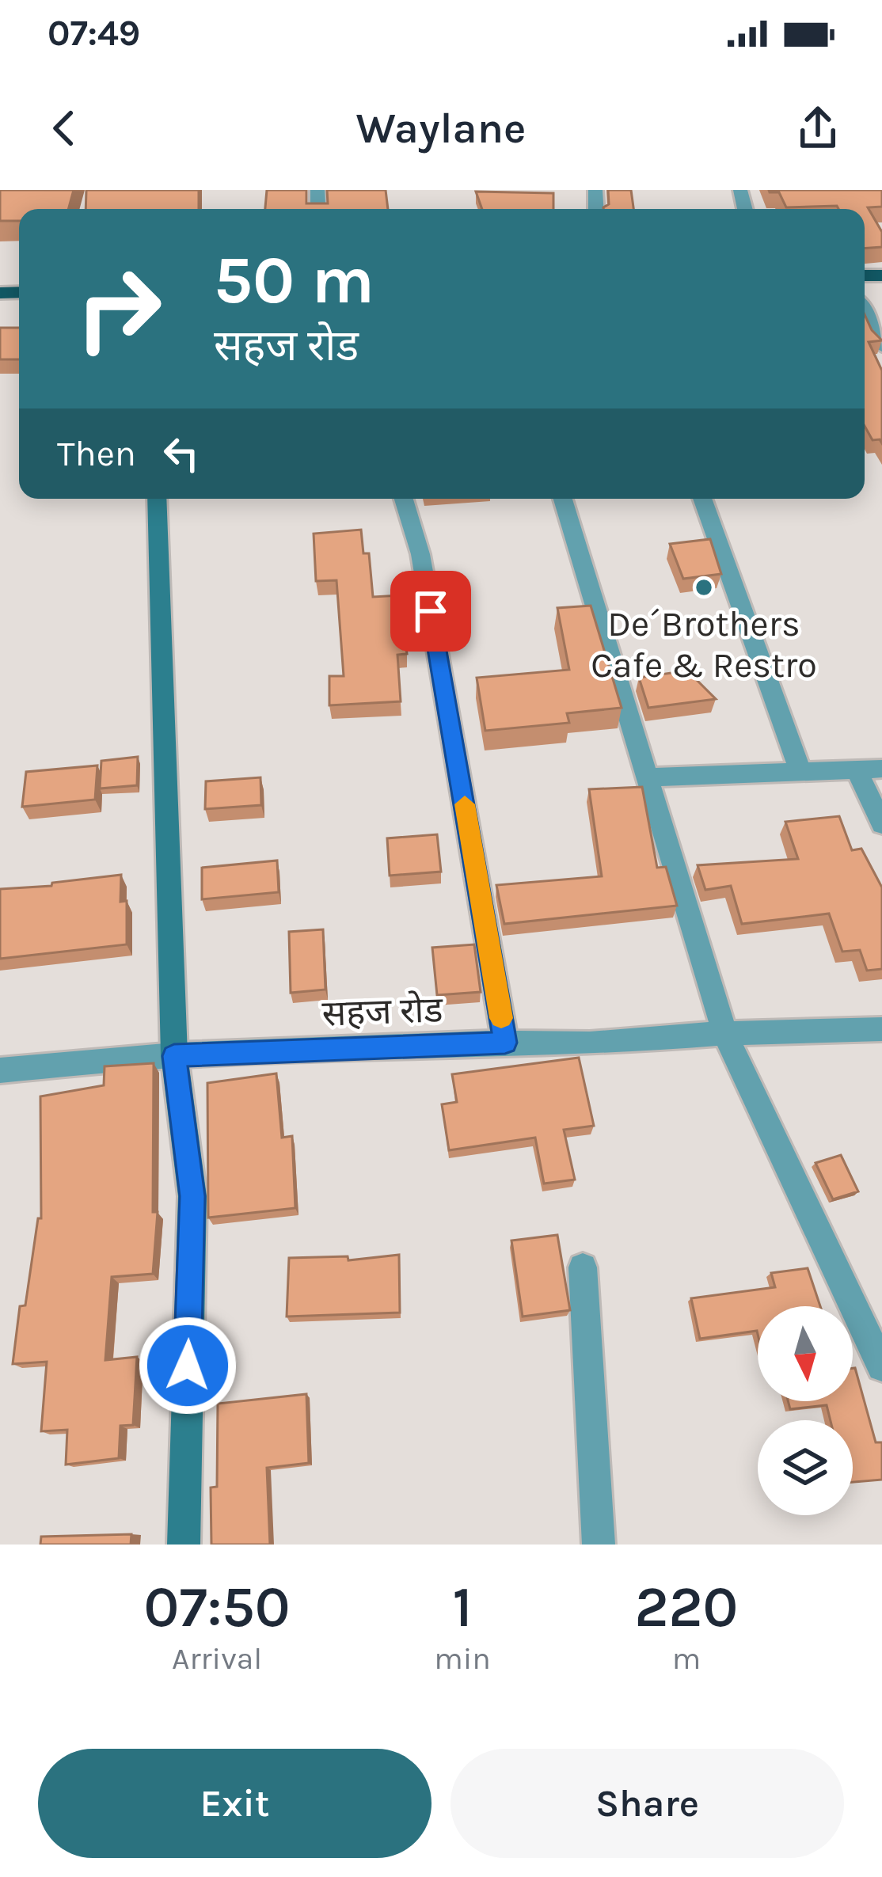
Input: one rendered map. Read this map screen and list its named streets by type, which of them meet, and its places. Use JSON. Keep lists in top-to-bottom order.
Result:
{
  "streets": {
    "street": ["सहज रोड"]
  },
  "places": ["De´Brothers Cafe & Restro"],
  "north": "bottom",
  "page": {
    "status": "07:49",
    "header": "Waylane",
    "turn": ["50 m", "सहज रोड"],
    "then": "Then",
    "eta": [
      "07:50",
      "Arrival",
      "1",
      "min",
      "220",
      "m"
    ],
    "buttons": ["Exit", "Share"]
  }
}
